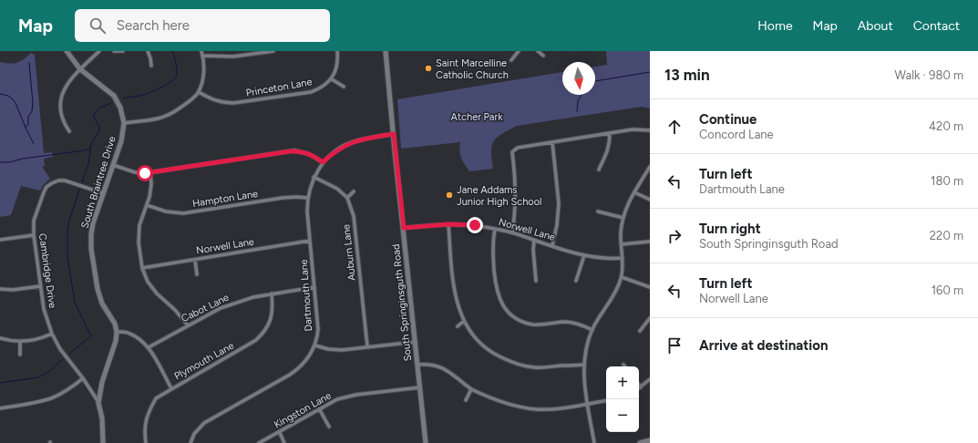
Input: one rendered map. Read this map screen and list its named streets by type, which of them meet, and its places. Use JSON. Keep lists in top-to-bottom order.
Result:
{
  "streets": {
    "street": [
      "Princeton Lane",
      "South Braintree Drive",
      "Hampton Lane",
      "Norwell Lane",
      "Auburn Lane",
      "Cambridge Drive",
      "Dartmouth Lane",
      "South Springinsguth Road",
      "Cabot Lane",
      "Plymouth Lane",
      "Kingston Lane"
    ]
  },
  "crossings": [
    ["South Braintree Drive", "Cambridge Drive"],
    ["Hampton Lane", "Dartmouth Lane"],
    ["Norwell Lane", "Dartmouth Lane"],
    ["Norwell Lane", "South Springinsguth Road"],
    ["Dartmouth Lane", "South Springinsguth Road"],
    ["Dartmouth Lane", "Cabot Lane"],
    ["South Springinsguth Road", "Kingston Lane"],
    ["Cabot Lane", "Plymouth Lane"]
  ],
  "parks": ["Atcher Park"],
  "places": ["Saint Marcelline Catholic Church", "Jane Addams Junior High School"],
  "north": "bottom",
  "page": {
    "header": "Map",
    "search": "Search here",
    "nav": [
      "Home",
      "Map",
      "About",
      "Contact"
    ],
    "heading": ["13 min", "Walk · 980 m"],
    "list": [
      ["Continue", "Concord Lane", "420 m"],
      ["Turn left", "Dartmouth Lane", "180 m"],
      ["Turn right", "South Springinsguth Road", "220 m"],
      ["Turn left", "Norwell Lane", "160 m"],
      "Arrive at destination"
    ],
    "map_buttons": ["+", "−"]
  }
}
